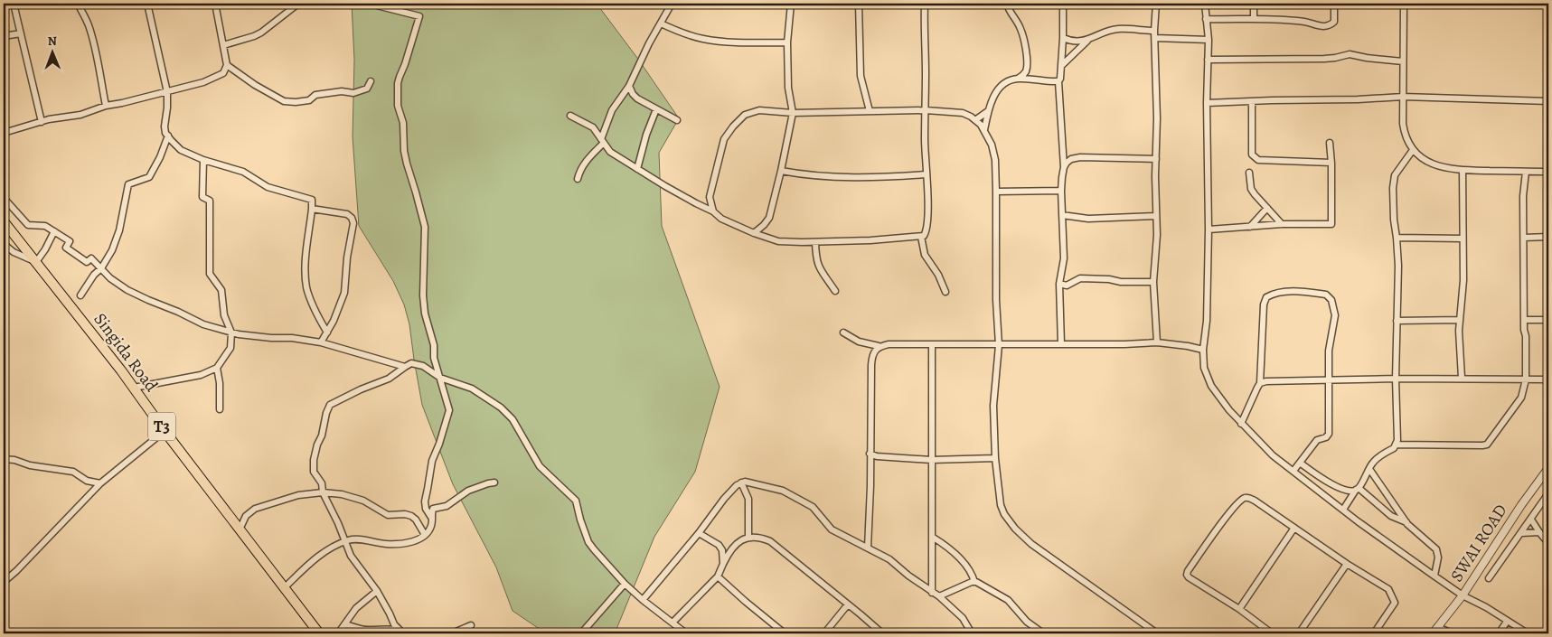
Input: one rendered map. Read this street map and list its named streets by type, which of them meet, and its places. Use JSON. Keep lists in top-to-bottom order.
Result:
{
  "streets": {
    "highway": ["Singida Road", "T3"],
    "street": ["SWAI ROAD"]
  },
  "north": "top"
}
